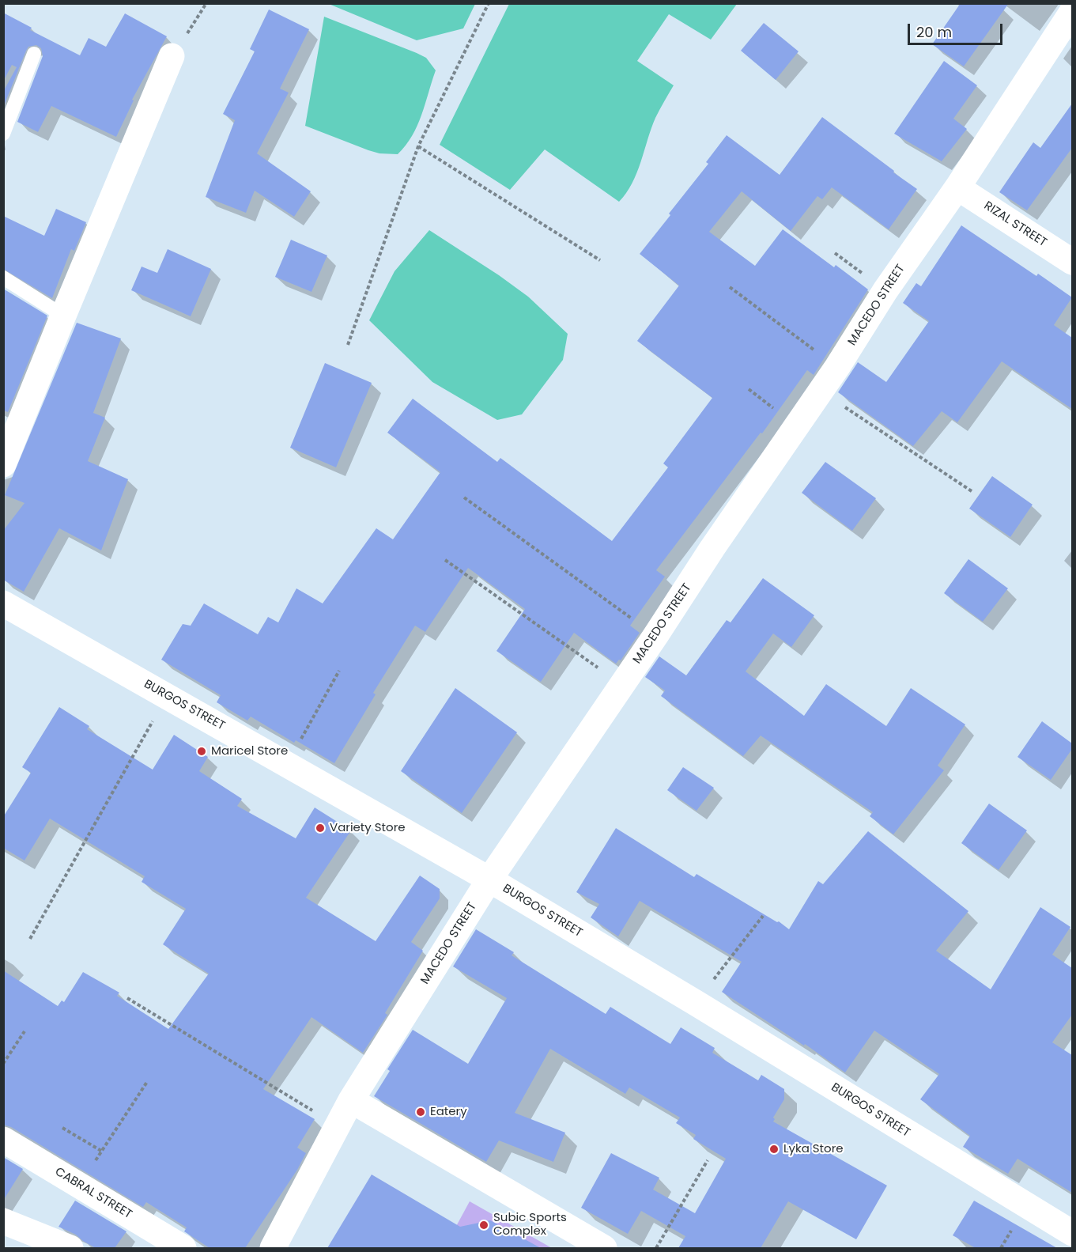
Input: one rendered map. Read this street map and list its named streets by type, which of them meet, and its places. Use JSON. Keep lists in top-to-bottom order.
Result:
{
  "streets": {
    "street": [
      "RIZAL STREET",
      "MACEDO STREET",
      "BURGOS STREET",
      "CABRAL STREET"
    ]
  },
  "crossings": [
    ["RIZAL STREET", "MACEDO STREET"],
    ["MACEDO STREET", "BURGOS STREET"]
  ],
  "places": [
    "Maricel Store",
    "Variety Store",
    "Eatery",
    "Lyka Store",
    "Subic Sports Complex"
  ],
  "scale_bar": "20 m"
}
